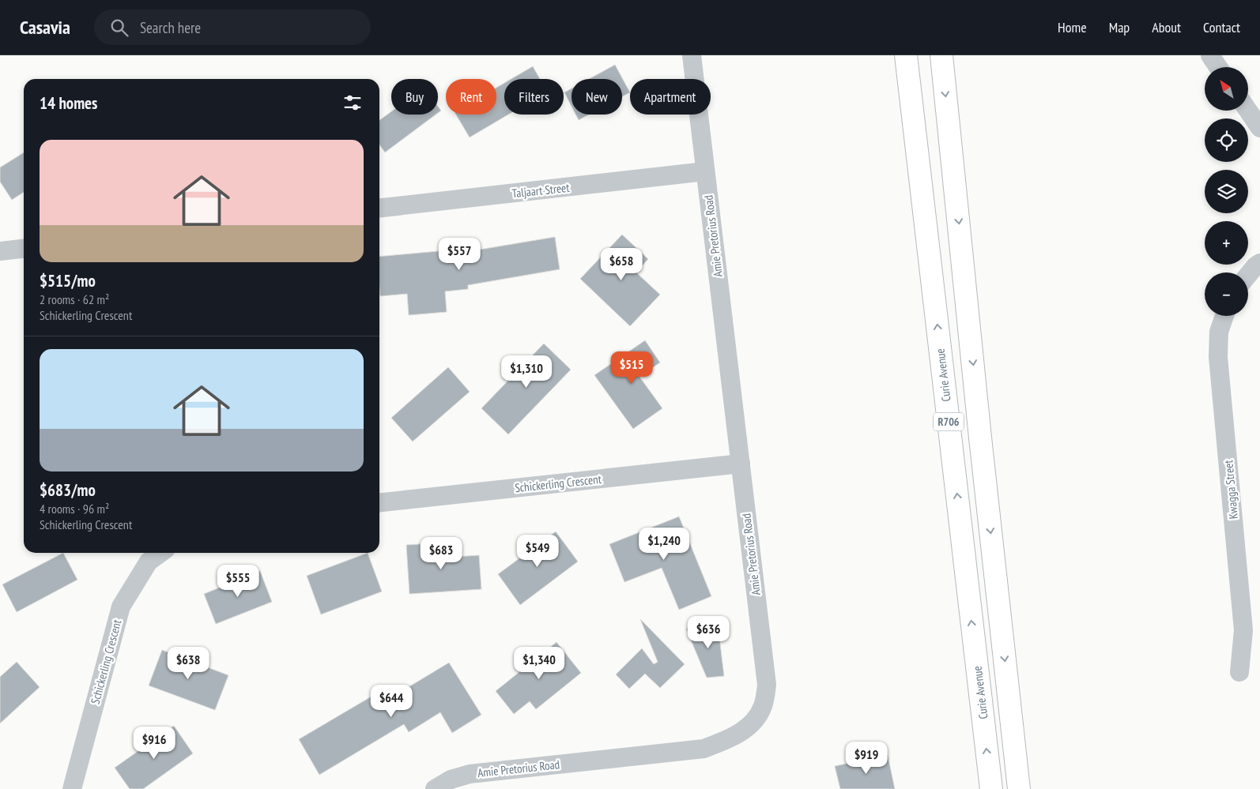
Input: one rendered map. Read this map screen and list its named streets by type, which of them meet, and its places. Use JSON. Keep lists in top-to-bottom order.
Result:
{
  "streets": {
    "main road": ["Curie Avenue", "R706"],
    "street": [
      "Taljaart Street",
      "Amie Pretorius Road",
      "Schickerling Crescent",
      "Kwagga Street"
    ]
  },
  "crossings": [
    ["Taljaart Street", "Amie Pretorius Road"],
    ["Amie Pretorius Road", "Schickerling Crescent"]
  ],
  "north": "top left",
  "page": {
    "header": "Casavia",
    "search": "Search here",
    "nav": [
      "Home",
      "Map",
      "About",
      "Contact"
    ],
    "map_buttons": ["+", "−"],
    "chip": [
      "Buy",
      "Rent",
      "Filters",
      "New",
      "Apartment"
    ],
    "heading": "14 homes",
    "list": [
      {
        "name": "$515/mo",
        "note": "2 rooms · 62 m² · Schickerling Crescent"
      },
      {
        "name": "$683/mo",
        "note": "4 rooms · 96 m² · Schickerling Crescent"
      }
    ],
    "price": [
      "$557",
      "$658",
      "$515",
      "$1,310",
      "$1,240",
      "$549",
      "$683",
      "$555",
      "$636",
      "$638",
      "$1,340",
      "$644",
      "$916",
      "$919"
    ]
  }
}
